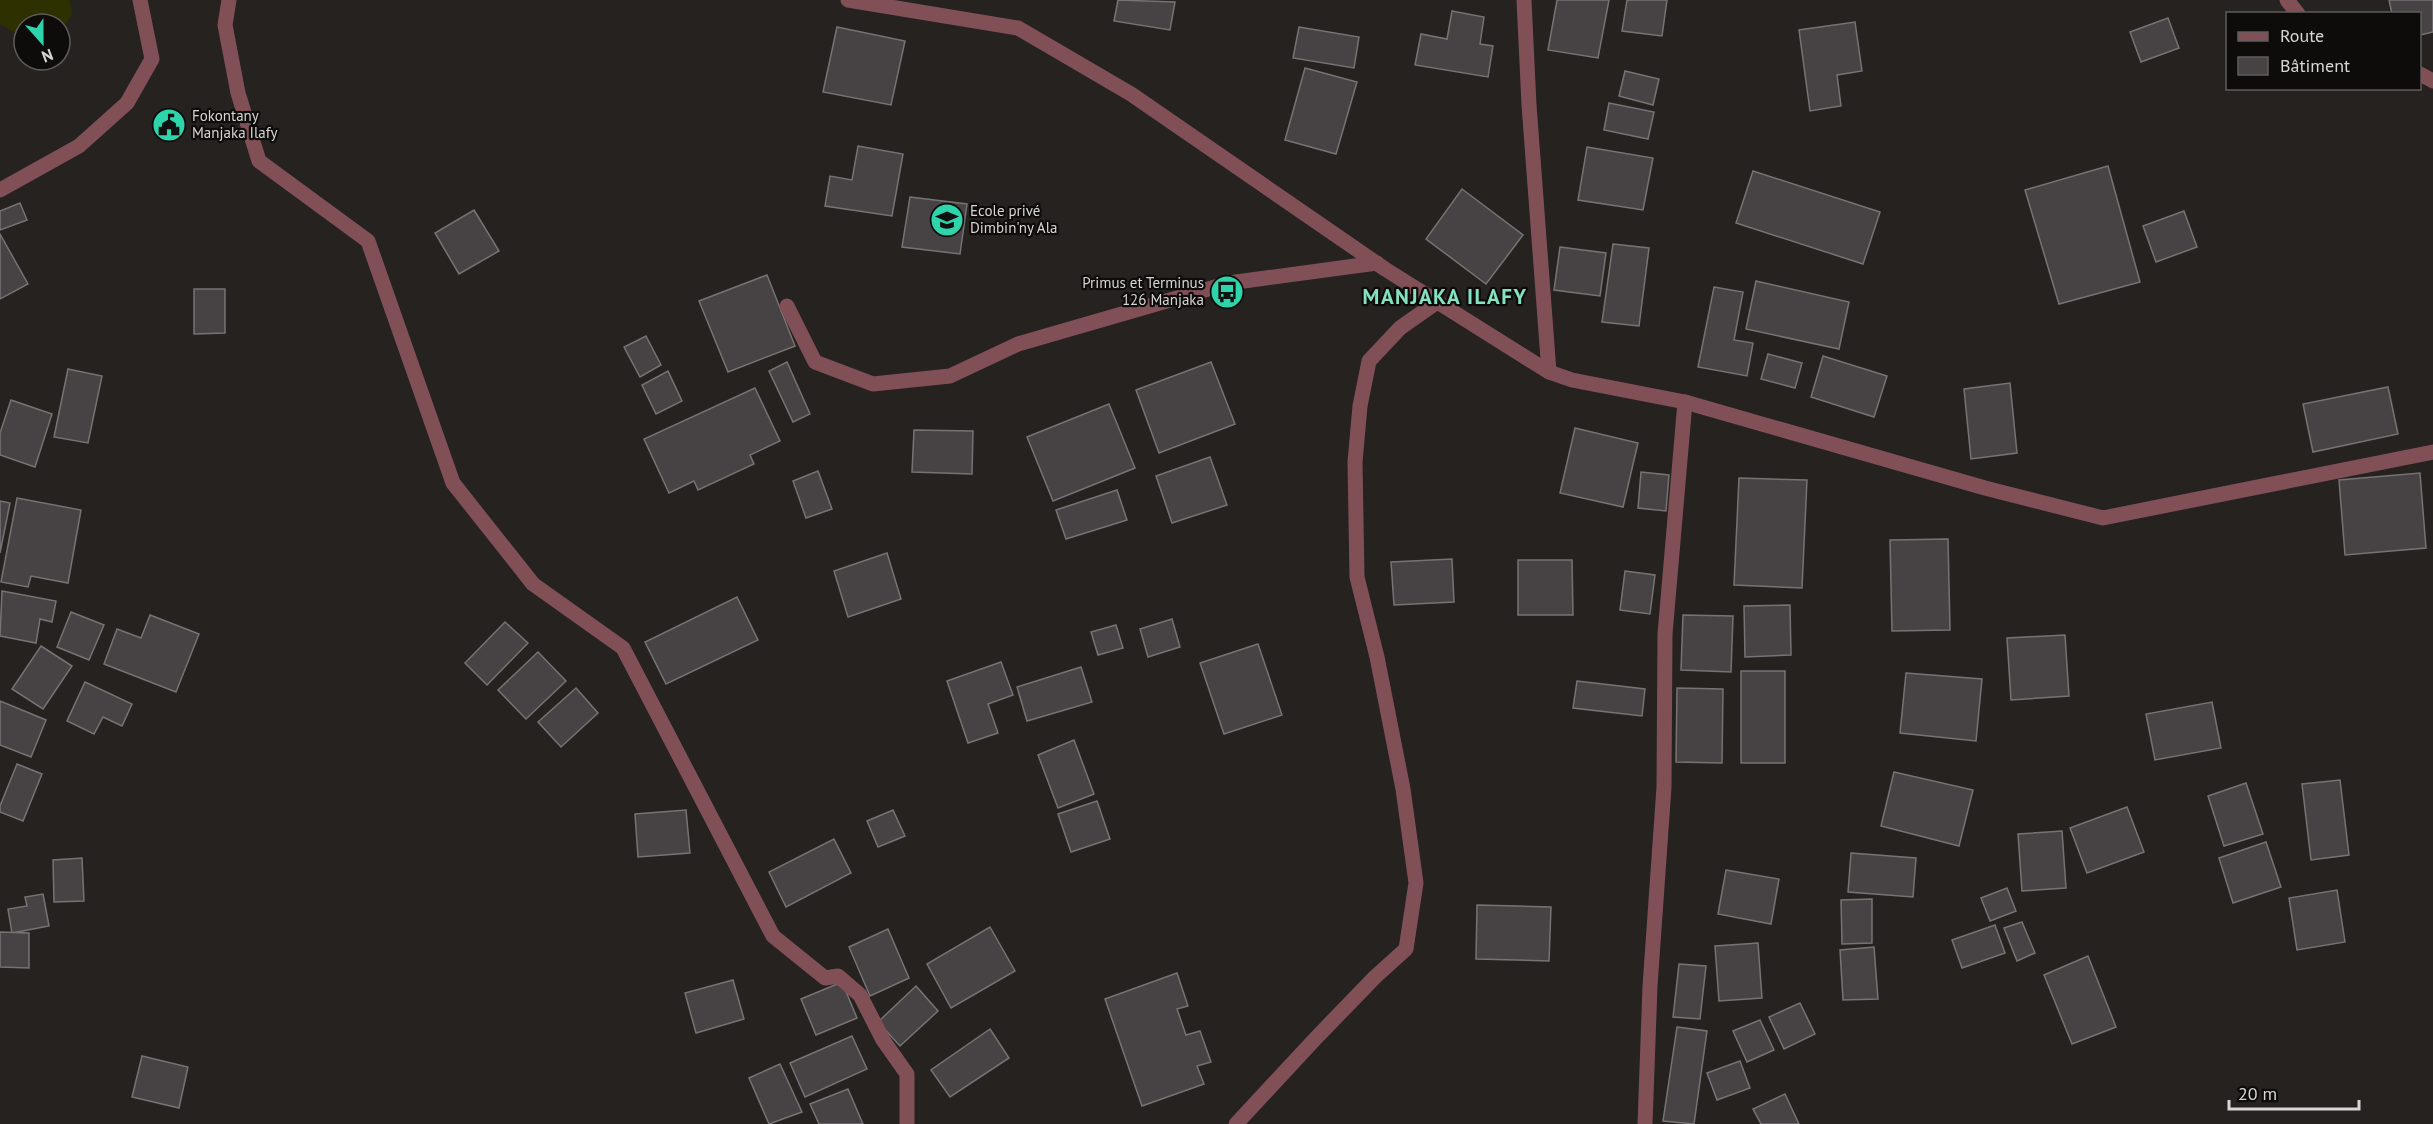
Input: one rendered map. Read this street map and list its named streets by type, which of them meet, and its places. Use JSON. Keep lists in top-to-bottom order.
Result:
{
  "districts": ["MANJAKA ILAFY"],
  "places": {
    "public building": ["Fokontany Manjaka Ilafy"],
    "school or university": ["Ecole privé Dimbin'ny Ala"],
    "bus stop": ["Primus et Terminus 126 Manjaka"]
  },
  "legend": ["Route", "Bâtiment"],
  "scale_bar": "20 m",
  "north": "bottom"
}
